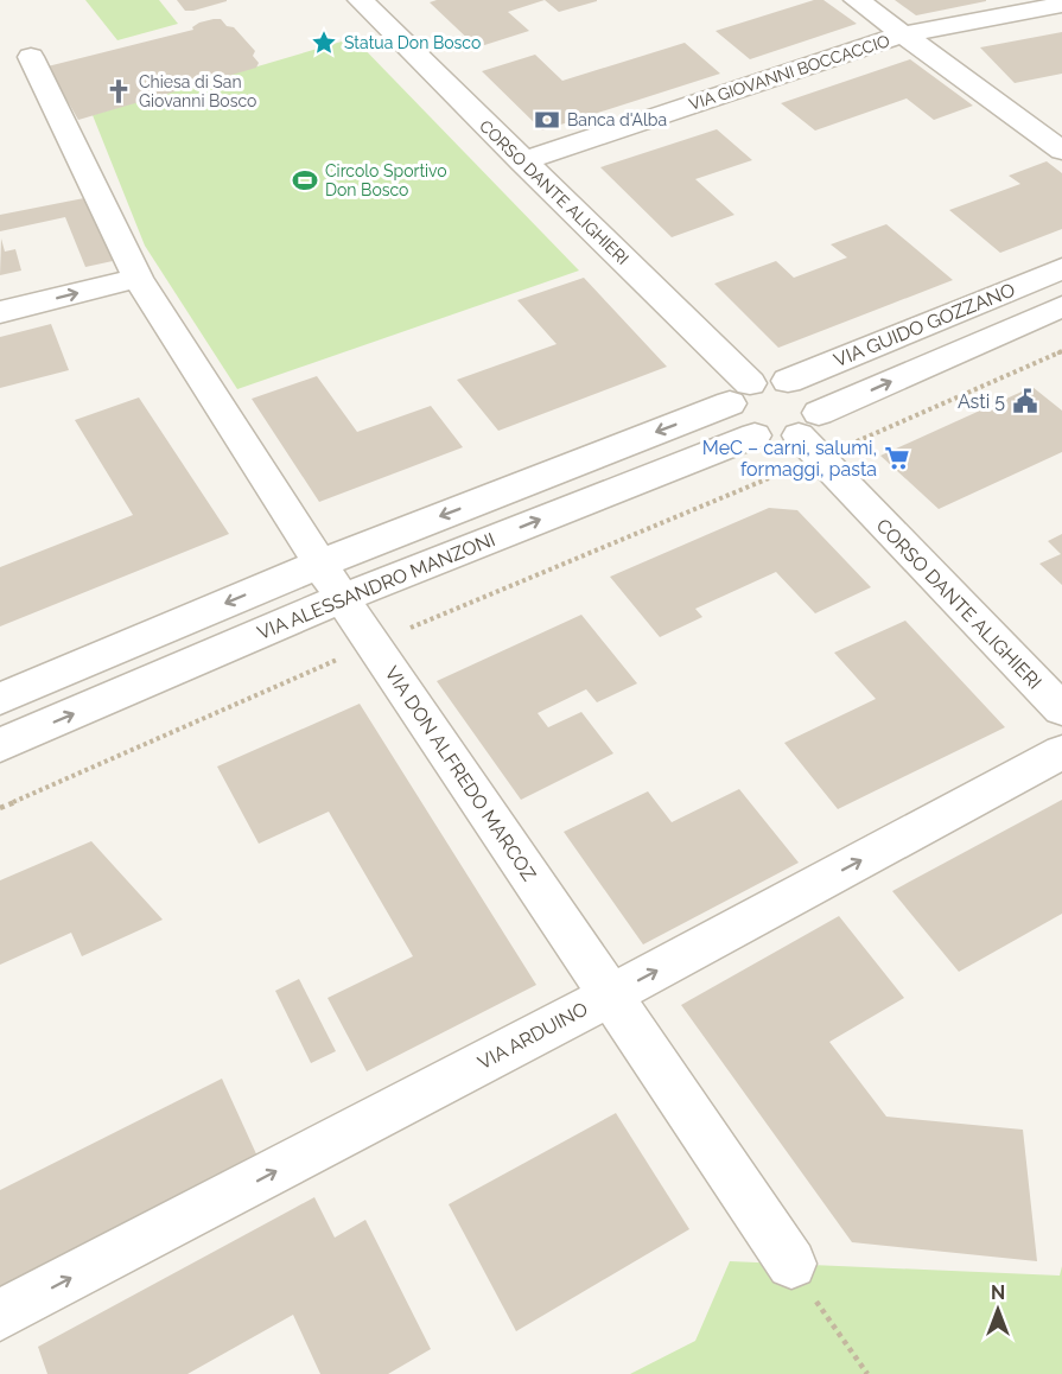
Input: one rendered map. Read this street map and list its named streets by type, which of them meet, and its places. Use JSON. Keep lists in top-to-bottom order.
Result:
{
  "streets": {
    "street": [
      "VIA GIOVANNI BOCCACCIO",
      "CORSO DANTE ALIGHIERI",
      "VIA GUIDO GOZZANO",
      "VIA ALESSANDRO MANZONI",
      "VIA DON ALFREDO MARCOZ",
      "VIA ARDUINO"
    ]
  },
  "crossings": [
    ["VIA GIOVANNI BOCCACCIO", "CORSO DANTE ALIGHIERI"],
    ["CORSO DANTE ALIGHIERI", "VIA GUIDO GOZZANO"],
    ["CORSO DANTE ALIGHIERI", "VIA ALESSANDRO MANZONI"],
    ["VIA GUIDO GOZZANO", "VIA ALESSANDRO MANZONI"],
    ["VIA ALESSANDRO MANZONI", "VIA DON ALFREDO MARCOZ"],
    ["VIA DON ALFREDO MARCOZ", "VIA ARDUINO"]
  ],
  "one_way": ["VIA ARDUINO"],
  "places": {
    "place": ["Statua Don Bosco"],
    "church": ["Chiesa di San Giovanni Bosco"],
    "bank": ["Banca d'Alba"],
    "sports": ["Circolo Sportivo Don Bosco"],
    "public building": ["Asti 5"],
    "supermarket": ["MeC – carni, salumi, formaggi, pasta"]
  },
  "north": "top"
}
